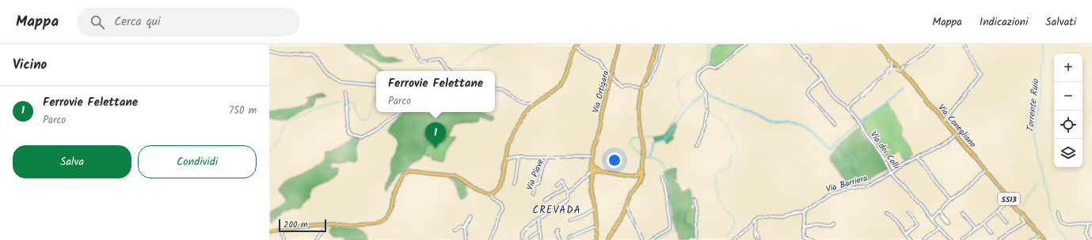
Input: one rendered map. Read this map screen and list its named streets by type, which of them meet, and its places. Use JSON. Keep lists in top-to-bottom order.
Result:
{
  "streets": {
    "main road": ["Via Ortigara", "Via Conegliano", "SS13"],
    "street": ["Via dei Colli", "Via Piave", "Via Barriera"]
  },
  "crossings": [
    ["Via Ortigara", "Via Piave"],
    ["Via Conegliano", "Via Barriera"],
    ["Via dei Colli", "Via Barriera"]
  ],
  "districts": ["CREVADA"],
  "water": ["Torrente Ruio"],
  "scale_bar": "200 m",
  "page": {
    "header": "Mappa",
    "search": "Cerca qui",
    "nav": ["Mappa", "Indicazioni", "Salvati"],
    "heading": "Vicino",
    "map_buttons": ["+", "−"],
    "popup": ["Ferrovie Felettane", "Parco"],
    "list": [
      {
        "mark": "1",
        "name": "Ferrovie Felettane",
        "note": "Parco",
        "value": "750 m"
      }
    ],
    "pins": "1",
    "buttons": ["Salva", "Condividi"],
    "scale": "200 m"
  }
}
